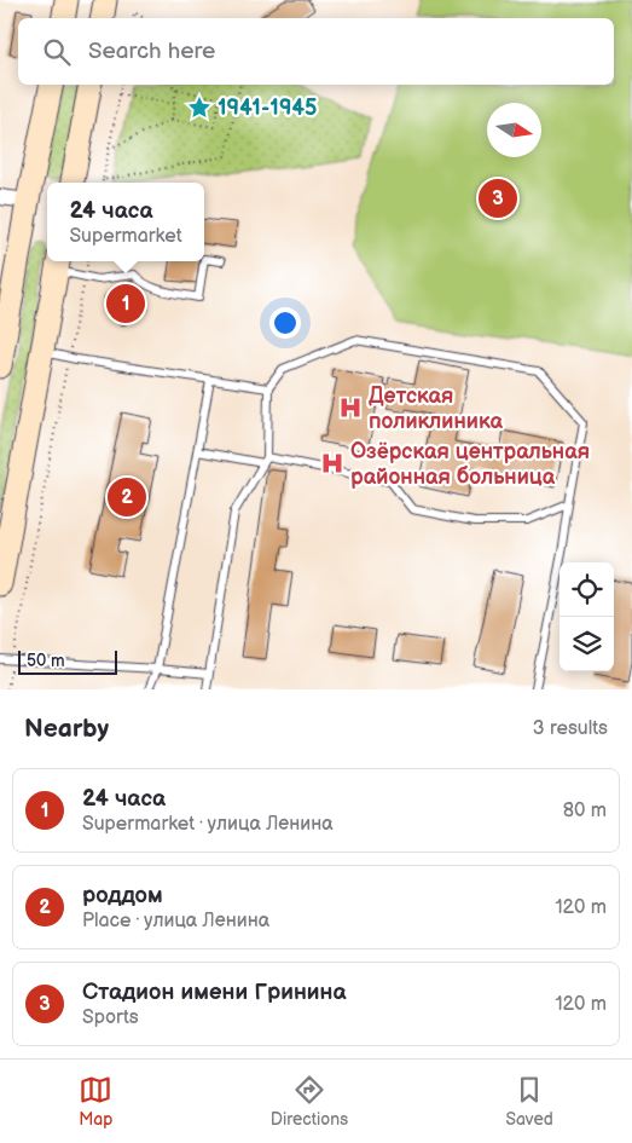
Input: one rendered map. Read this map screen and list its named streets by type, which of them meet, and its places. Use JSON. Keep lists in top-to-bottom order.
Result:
{
  "places": {
    "place": ["1941-1945"],
    "hospital": ["Детская поликлиника", "Озёрская центральная районная больница"]
  },
  "scale_bar": "50 m",
  "north": "right",
  "page": {
    "search": "Search here",
    "pins": ["3", "1", "2"],
    "popup": ["24 часа", "Supermarket"],
    "scale": "50 m",
    "heading": ["Nearby", "3 results"],
    "list": [
      {
        "mark": "1",
        "name": "24 часа",
        "note": "Supermarket · улица Ленина",
        "value": "80 m"
      },
      {
        "mark": "2",
        "name": "роддом",
        "note": "Place · улица Ленина",
        "value": "120 m"
      },
      {
        "mark": "3",
        "name": "Стадион имени Гринина",
        "note": "Sports",
        "value": "120 m"
      }
    ],
    "nav": ["Map", "Directions", "Saved"]
  }
}
